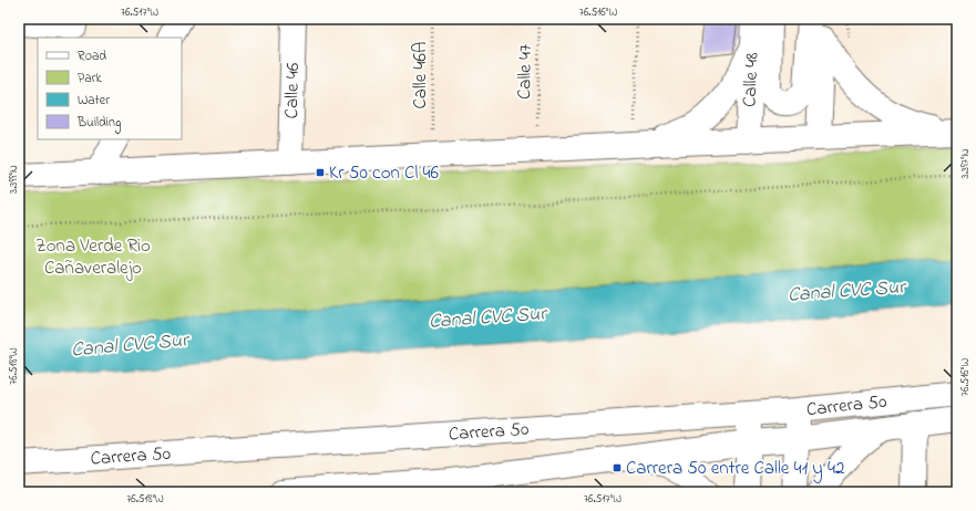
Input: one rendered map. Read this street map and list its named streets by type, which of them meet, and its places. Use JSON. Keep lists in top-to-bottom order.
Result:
{
  "streets": {
    "street": ["Calle 48", "Calle 46", "Carrera 50"],
    "path": ["Calle 47", "Calle 46A"]
  },
  "water": ["Canal CVC Sur"],
  "parks": ["Zona Verde Rio Cañaveralejo"],
  "places": {
    "transit": ["Kr 50 con Cl 46", "Carrera 50 entre Calle 41 y 42"]
  },
  "legend": [
    "Road",
    "Park",
    "Water",
    "Building"
  ],
  "coordinates": [
    "76.517°W",
    "76.516°W",
    "3.397°N",
    "3.399°N",
    "76.518°W"
  ]
}
